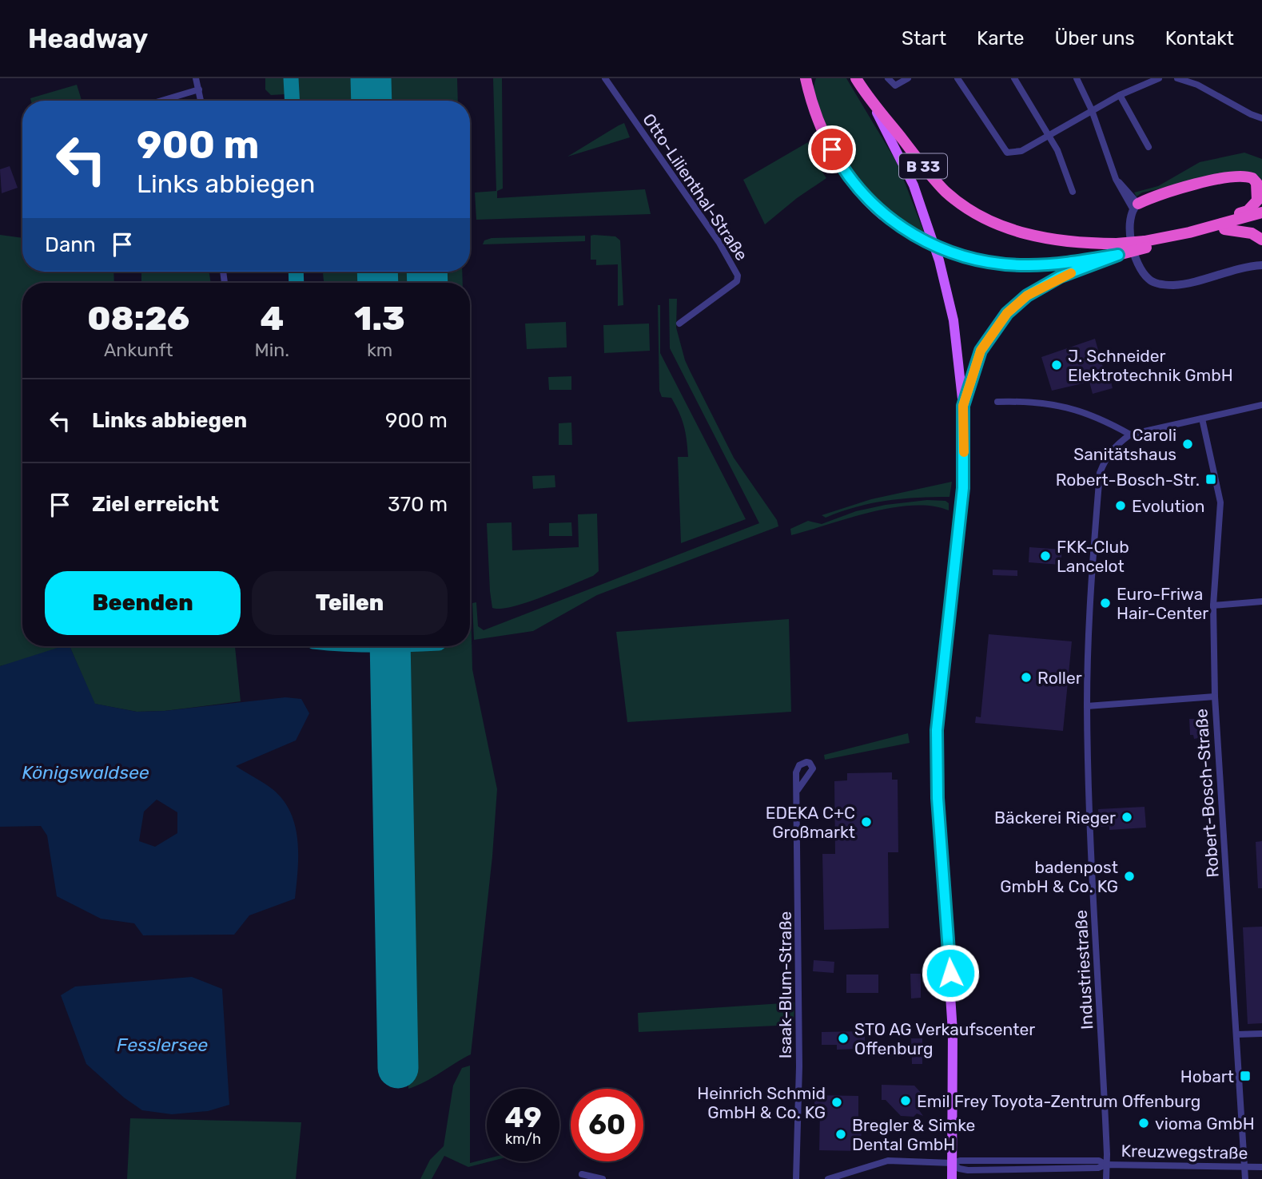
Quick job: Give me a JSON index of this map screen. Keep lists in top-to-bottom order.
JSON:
{
  "streets": {
    "highway": ["B 33"],
    "street": [
      "Otto-Lilienthal-Straße",
      "Robert-Bosch-Straße",
      "Industriestraße",
      "Isaak-Blum-Straße",
      "Kreuzwegstraße"
    ]
  },
  "crossings": [
    ["Robert-Bosch-Straße", "Kreuzwegstraße"],
    ["Industriestraße", "Kreuzwegstraße"]
  ],
  "water": ["Königswaldsee", "Fesslersee"],
  "places": {
    "other": [
      "J. Schneider Elektrotechnik GmbH",
      "Caroli Sanitätshaus",
      "Evolution",
      "FKK-Club Lancelot",
      "Euro-Friwa Hair-Center",
      "Roller",
      "Bäckerei Rieger",
      "EDEKA C+C Großmarkt",
      "badenpost GmbH & Co. KG",
      "STO AG Verkaufscenter Offenburg",
      "Emil Frey Toyota-Zentrum Offenburg",
      "Heinrich Schmid GmbH & Co. KG",
      "vioma GmbH",
      "Bregler & Simke Dental GmbH"
    ],
    "transit": ["Robert-Bosch-Str.", "Hobart"]
  },
  "page": {
    "header": "Headway",
    "nav": [
      "Start",
      "Karte",
      "Über uns",
      "Kontakt"
    ],
    "turn": ["900 m", "Links abbiegen"],
    "then": "Dann",
    "eta": [
      "08:26",
      "Ankunft",
      "4",
      "Min.",
      "1.3",
      "km"
    ],
    "list": [
      {
        "name": "Links abbiegen",
        "value": "900 m"
      },
      {
        "name": "Ziel erreicht",
        "value": "370 m"
      }
    ],
    "buttons": ["Beenden", "Teilen"],
    "speed": "49 km/h",
    "limit": "60"
  }
}
